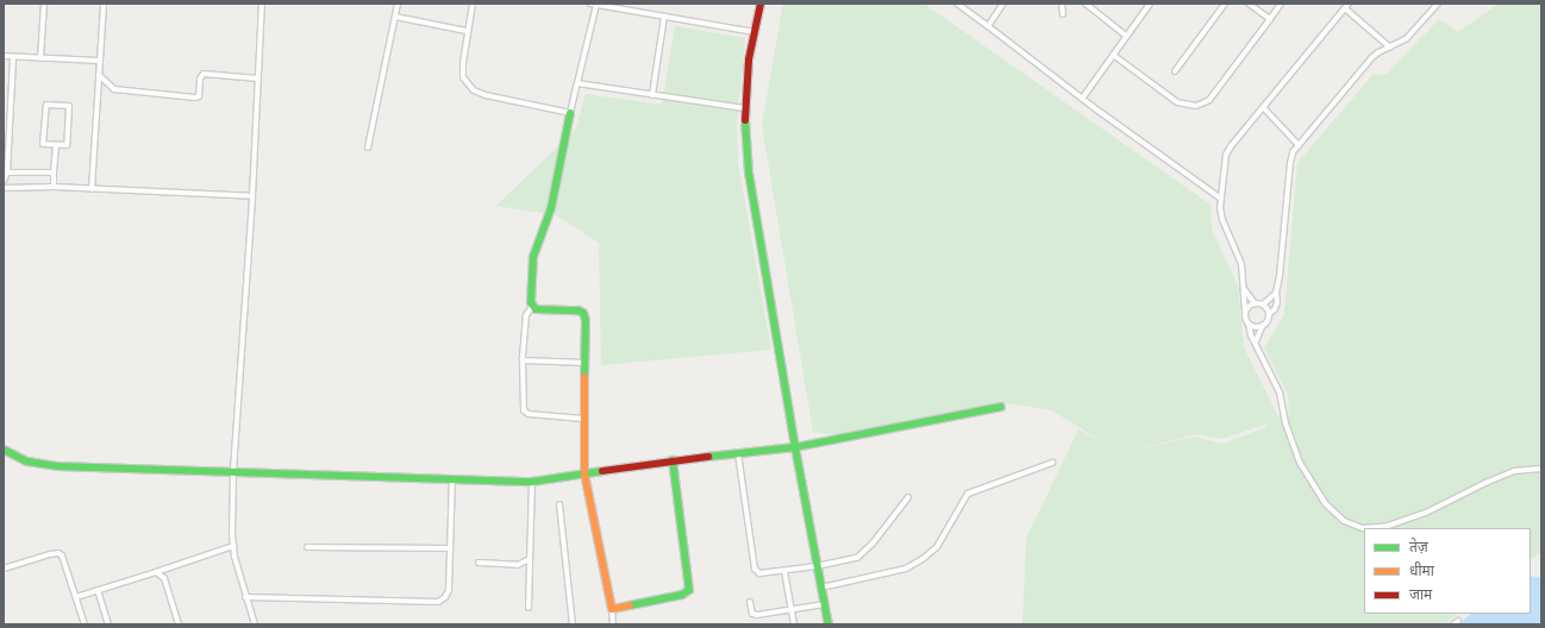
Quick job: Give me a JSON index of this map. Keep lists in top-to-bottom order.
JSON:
{
  "legend": ["तेज़", "धीमा", "जाम"]
}
